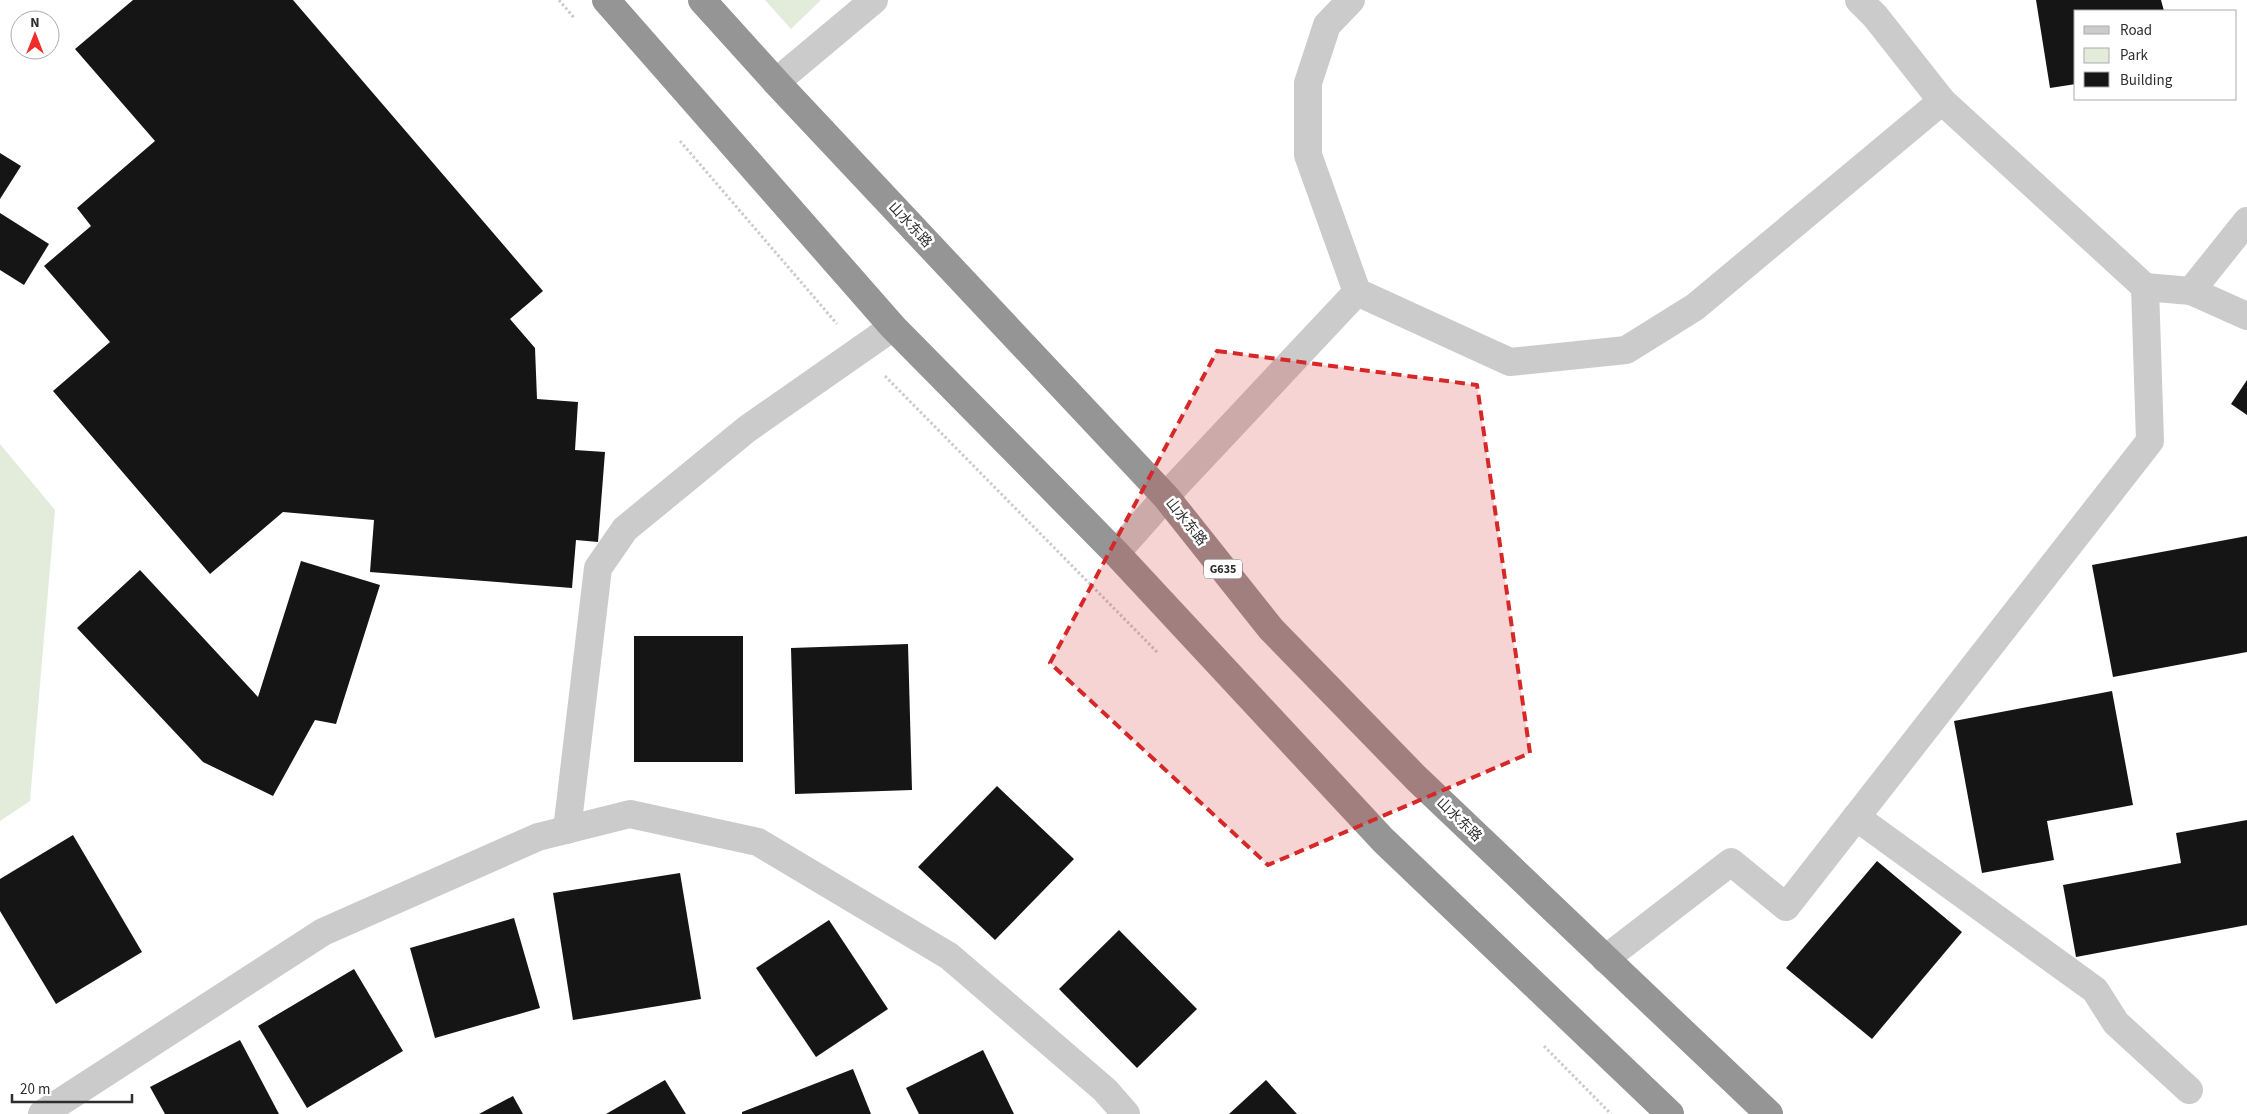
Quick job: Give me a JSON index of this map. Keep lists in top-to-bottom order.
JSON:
{
  "streets": {
    "highway": ["山水东路", "G635"]
  },
  "legend": ["Road", "Park", "Building"],
  "scale_bar": "20 m",
  "north": "top"
}
